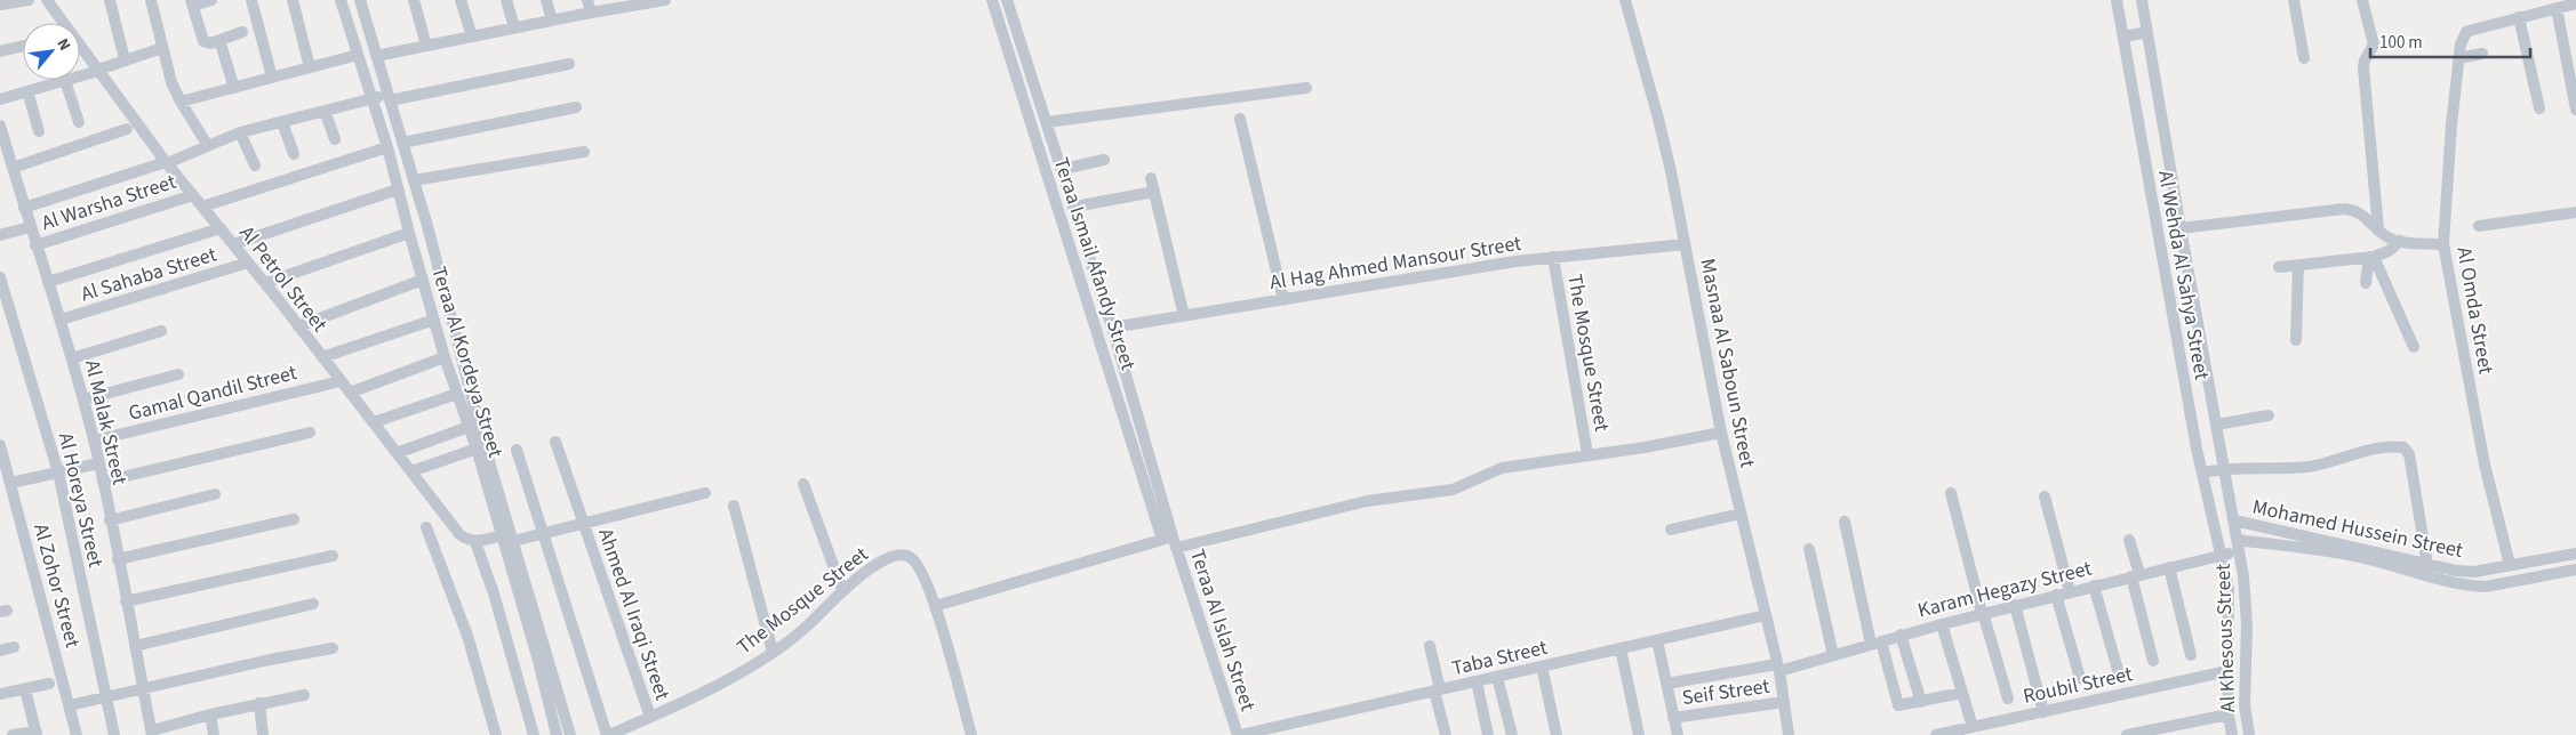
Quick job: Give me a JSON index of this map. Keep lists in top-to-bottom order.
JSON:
{
  "streets": {
    "street": [
      "Al Warsha Street",
      "Al Hag Ahmed Mansour Street",
      "Teraa Ismail Afandy Street",
      "Al Sahaba Street",
      "Al Wehda Al Sahya Street",
      "Al Petrol Street",
      "Al Omda Street",
      "The Mosque Street",
      "Teraa Al Kordeya Street",
      "Masnaa Al Saboun Street",
      "Gamal Qandil Street",
      "Al Malak Street",
      "Al Horeya Street",
      "Mohamed Hussein Street",
      "Al Zohor Street",
      "Karam Hegazy Street",
      "Ahmed Al Iraqi Street",
      "Teraa Al Islah Street",
      "Al Khesous Street",
      "Taba Street",
      "Roubil Street",
      "Seif Street"
    ]
  },
  "crossings": [
    ["Al Warsha Street", "Al Petrol Street"],
    ["Al Warsha Street", "Al Malak Street"],
    ["Al Hag Ahmed Mansour Street", "Teraa Ismail Afandy Street"],
    ["Al Hag Ahmed Mansour Street", "The Mosque Street"],
    ["Al Hag Ahmed Mansour Street", "Masnaa Al Saboun Street"],
    ["Teraa Ismail Afandy Street", "Teraa Al Islah Street"],
    ["Al Sahaba Street", "Al Petrol Street"],
    ["Al Sahaba Street", "Al Malak Street"],
    ["Al Wehda Al Sahya Street", "Mohamed Hussein Street"],
    ["Al Wehda Al Sahya Street", "Karam Hegazy Street"],
    ["Al Wehda Al Sahya Street", "Al Khesous Street"],
    ["Al Petrol Street", "Gamal Qandil Street"],
    ["Al Omda Street", "Mohamed Hussein Street"],
    ["The Mosque Street", "Ahmed Al Iraqi Street"],
    ["Masnaa Al Saboun Street", "Karam Hegazy Street"],
    ["Masnaa Al Saboun Street", "Taba Street"],
    ["Masnaa Al Saboun Street", "Seif Street"],
    ["Gamal Qandil Street", "Al Malak Street"],
    ["Mohamed Hussein Street", "Karam Hegazy Street"],
    ["Mohamed Hussein Street", "Al Khesous Street"],
    ["Karam Hegazy Street", "Al Khesous Street"],
    ["Teraa Al Islah Street", "Taba Street"],
    ["Al Khesous Street", "Roubil Street"]
  ],
  "scale_bar": "100 m",
  "north": "top right"
}
